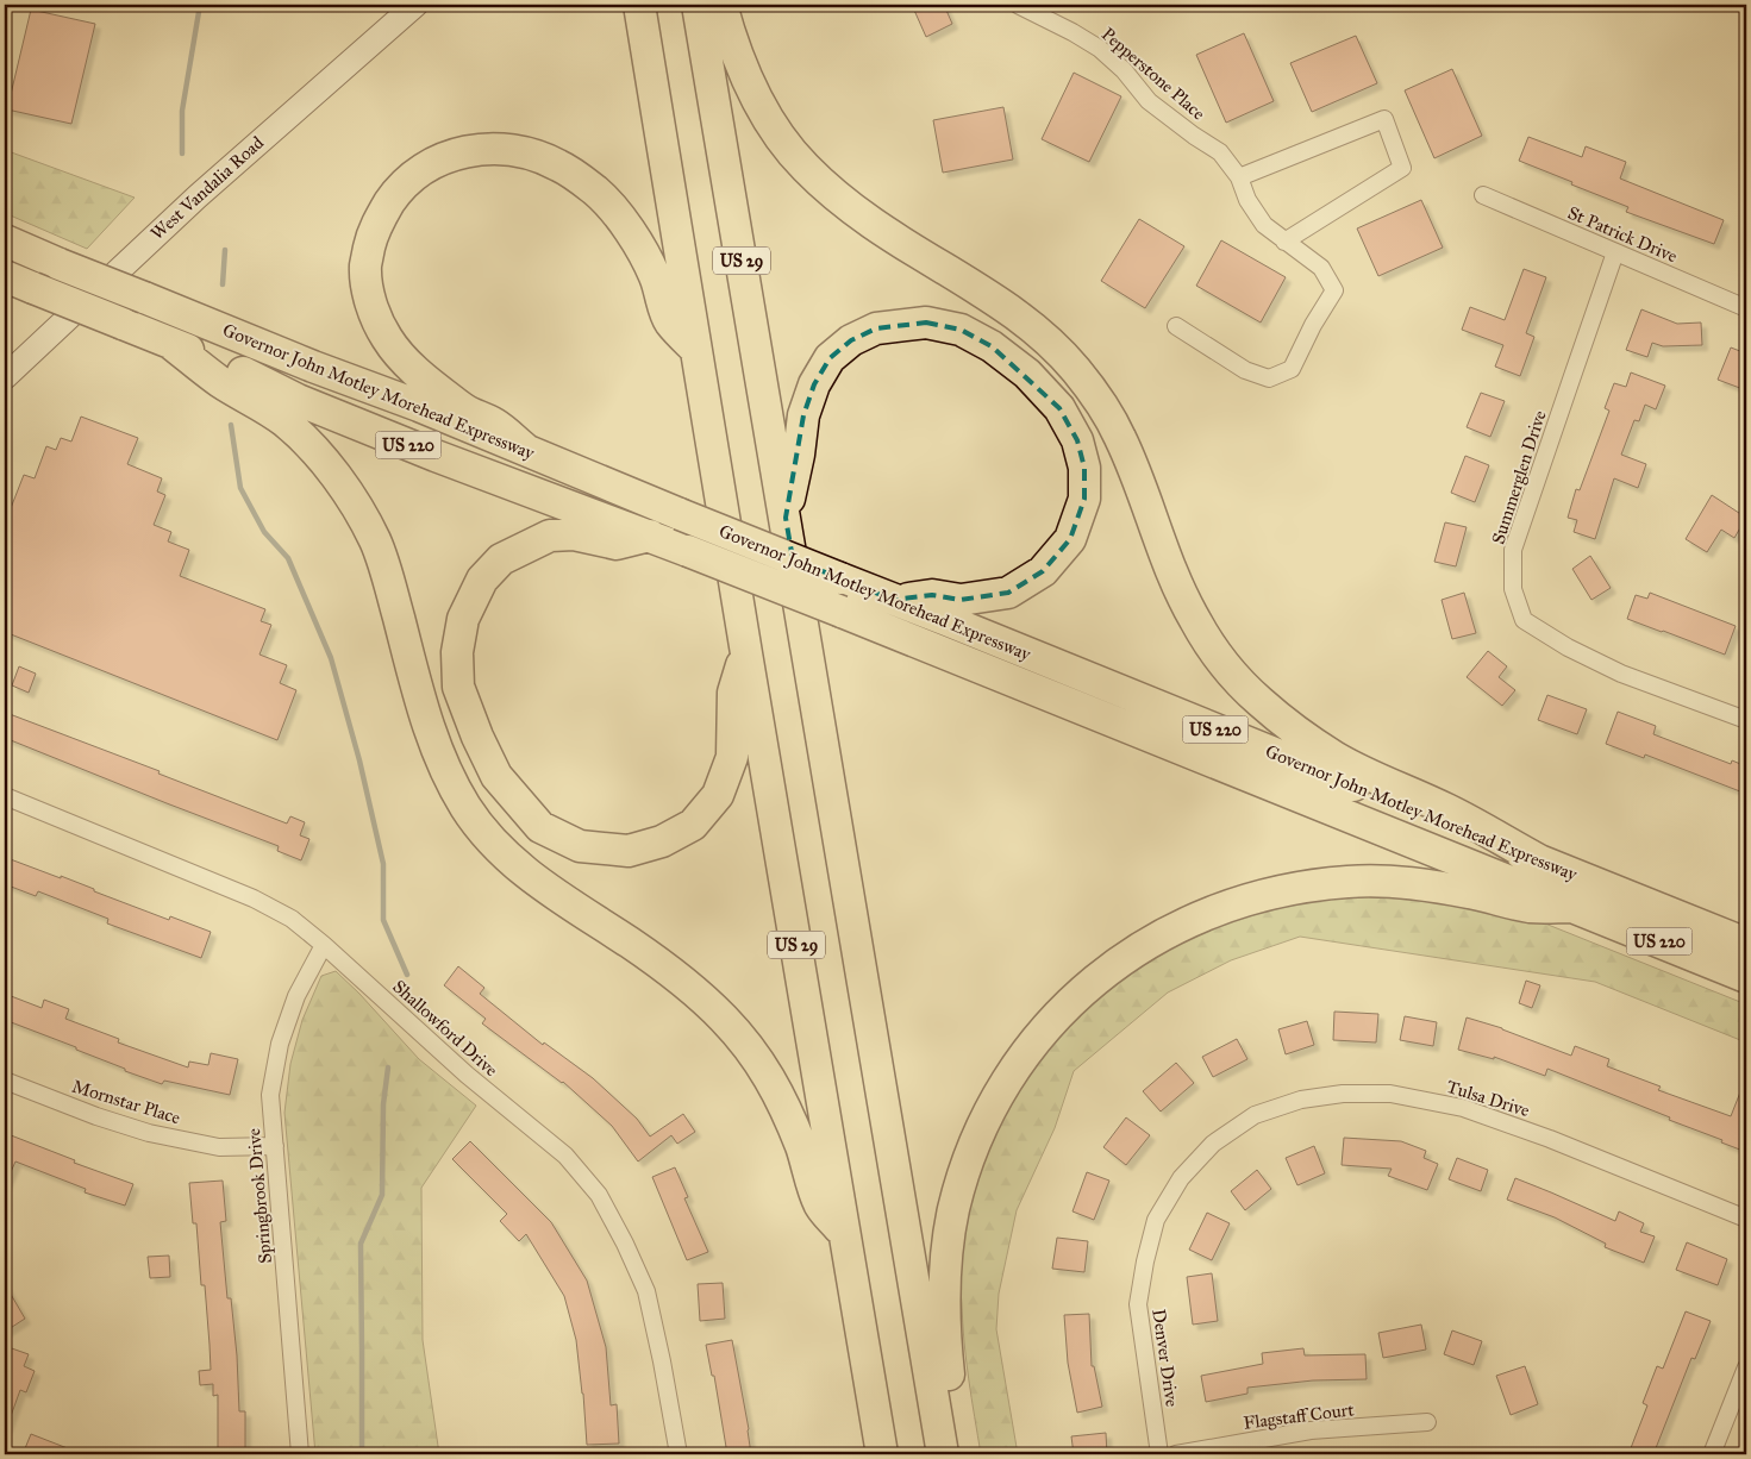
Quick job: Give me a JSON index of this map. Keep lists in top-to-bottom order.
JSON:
{
  "streets": {
    "highway": ["US 29", "Governor John Motley Morehead Expressway", "US 220"],
    "main road": ["West Vandalia Road"],
    "street": [
      "Pepperstone Place",
      "St Patrick Drive",
      "Summerglen Drive",
      "Shallowford Drive",
      "Tulsa Drive",
      "Mornstar Place",
      "Springbrook Drive",
      "Denver Drive",
      "Flagstaff Court"
    ]
  },
  "crossings": [
    ["St Patrick Drive", "Summerglen Drive"],
    ["Shallowford Drive", "Springbrook Drive"],
    ["Tulsa Drive", "Denver Drive"],
    ["Mornstar Place", "Springbrook Drive"]
  ]
}
